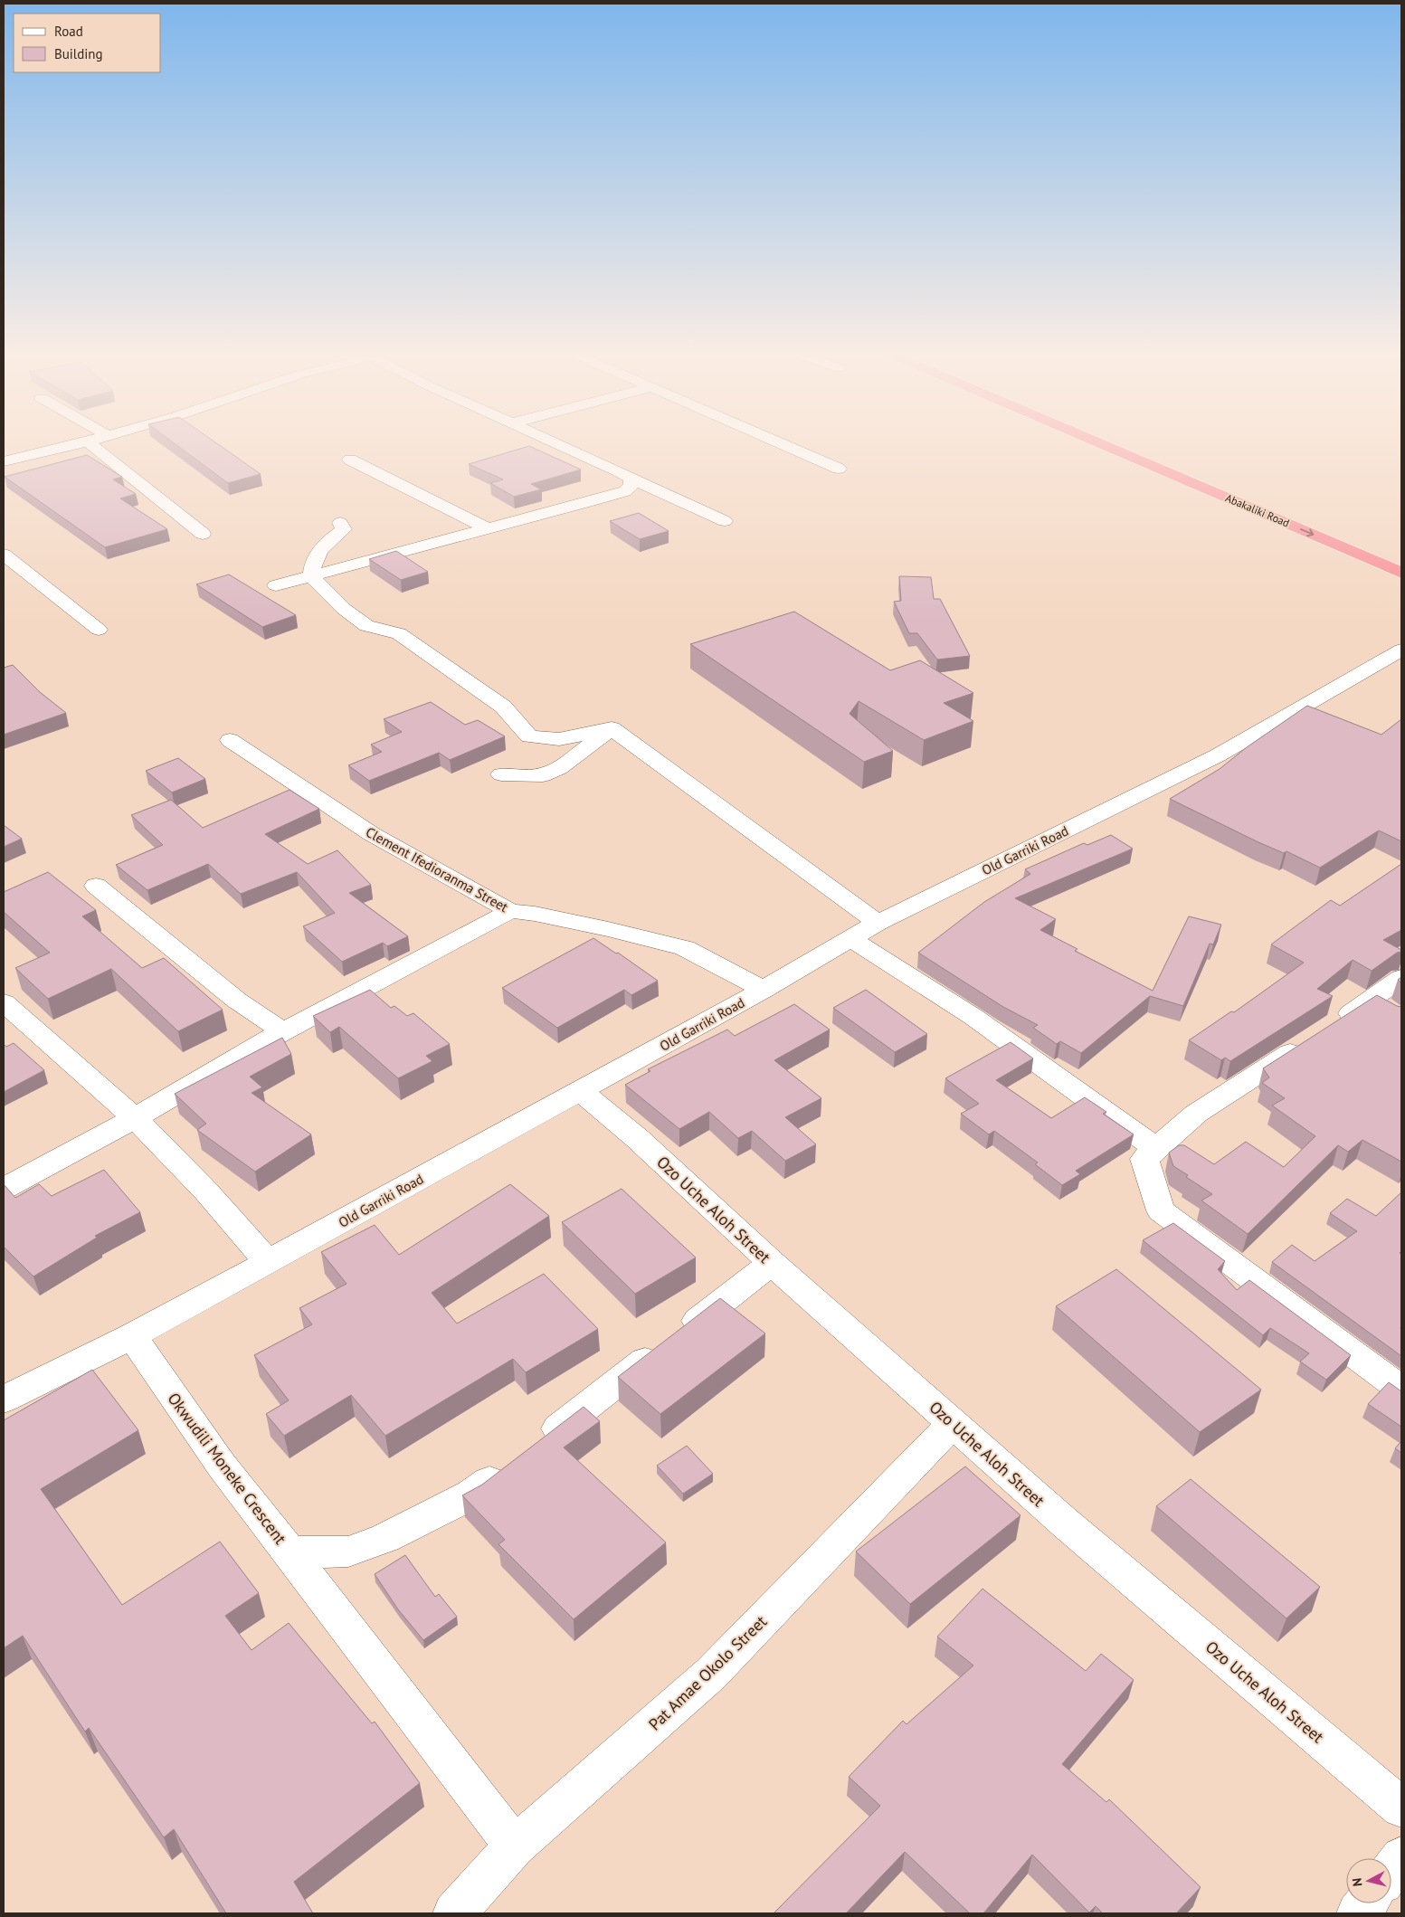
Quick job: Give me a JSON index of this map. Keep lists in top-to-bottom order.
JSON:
{
  "streets": {
    "highway": ["Abakaliki Road"],
    "street": [
      "Old Garriki Road",
      "Clement Ifedioranma Street",
      "Ozo Uche Aloh Street",
      "Okwudili Moneke Crescent",
      "Pat Amae Okolo Street"
    ]
  },
  "crossings": [
    ["Old Garriki Road", "Clement Ifedioranma Street"],
    ["Old Garriki Road", "Ozo Uche Aloh Street"],
    ["Old Garriki Road", "Okwudili Moneke Crescent"],
    ["Ozo Uche Aloh Street", "Okwudili Moneke Crescent"],
    ["Ozo Uche Aloh Street", "Pat Amae Okolo Street"]
  ],
  "legend": ["Road", "Building"],
  "north": "left"
}
